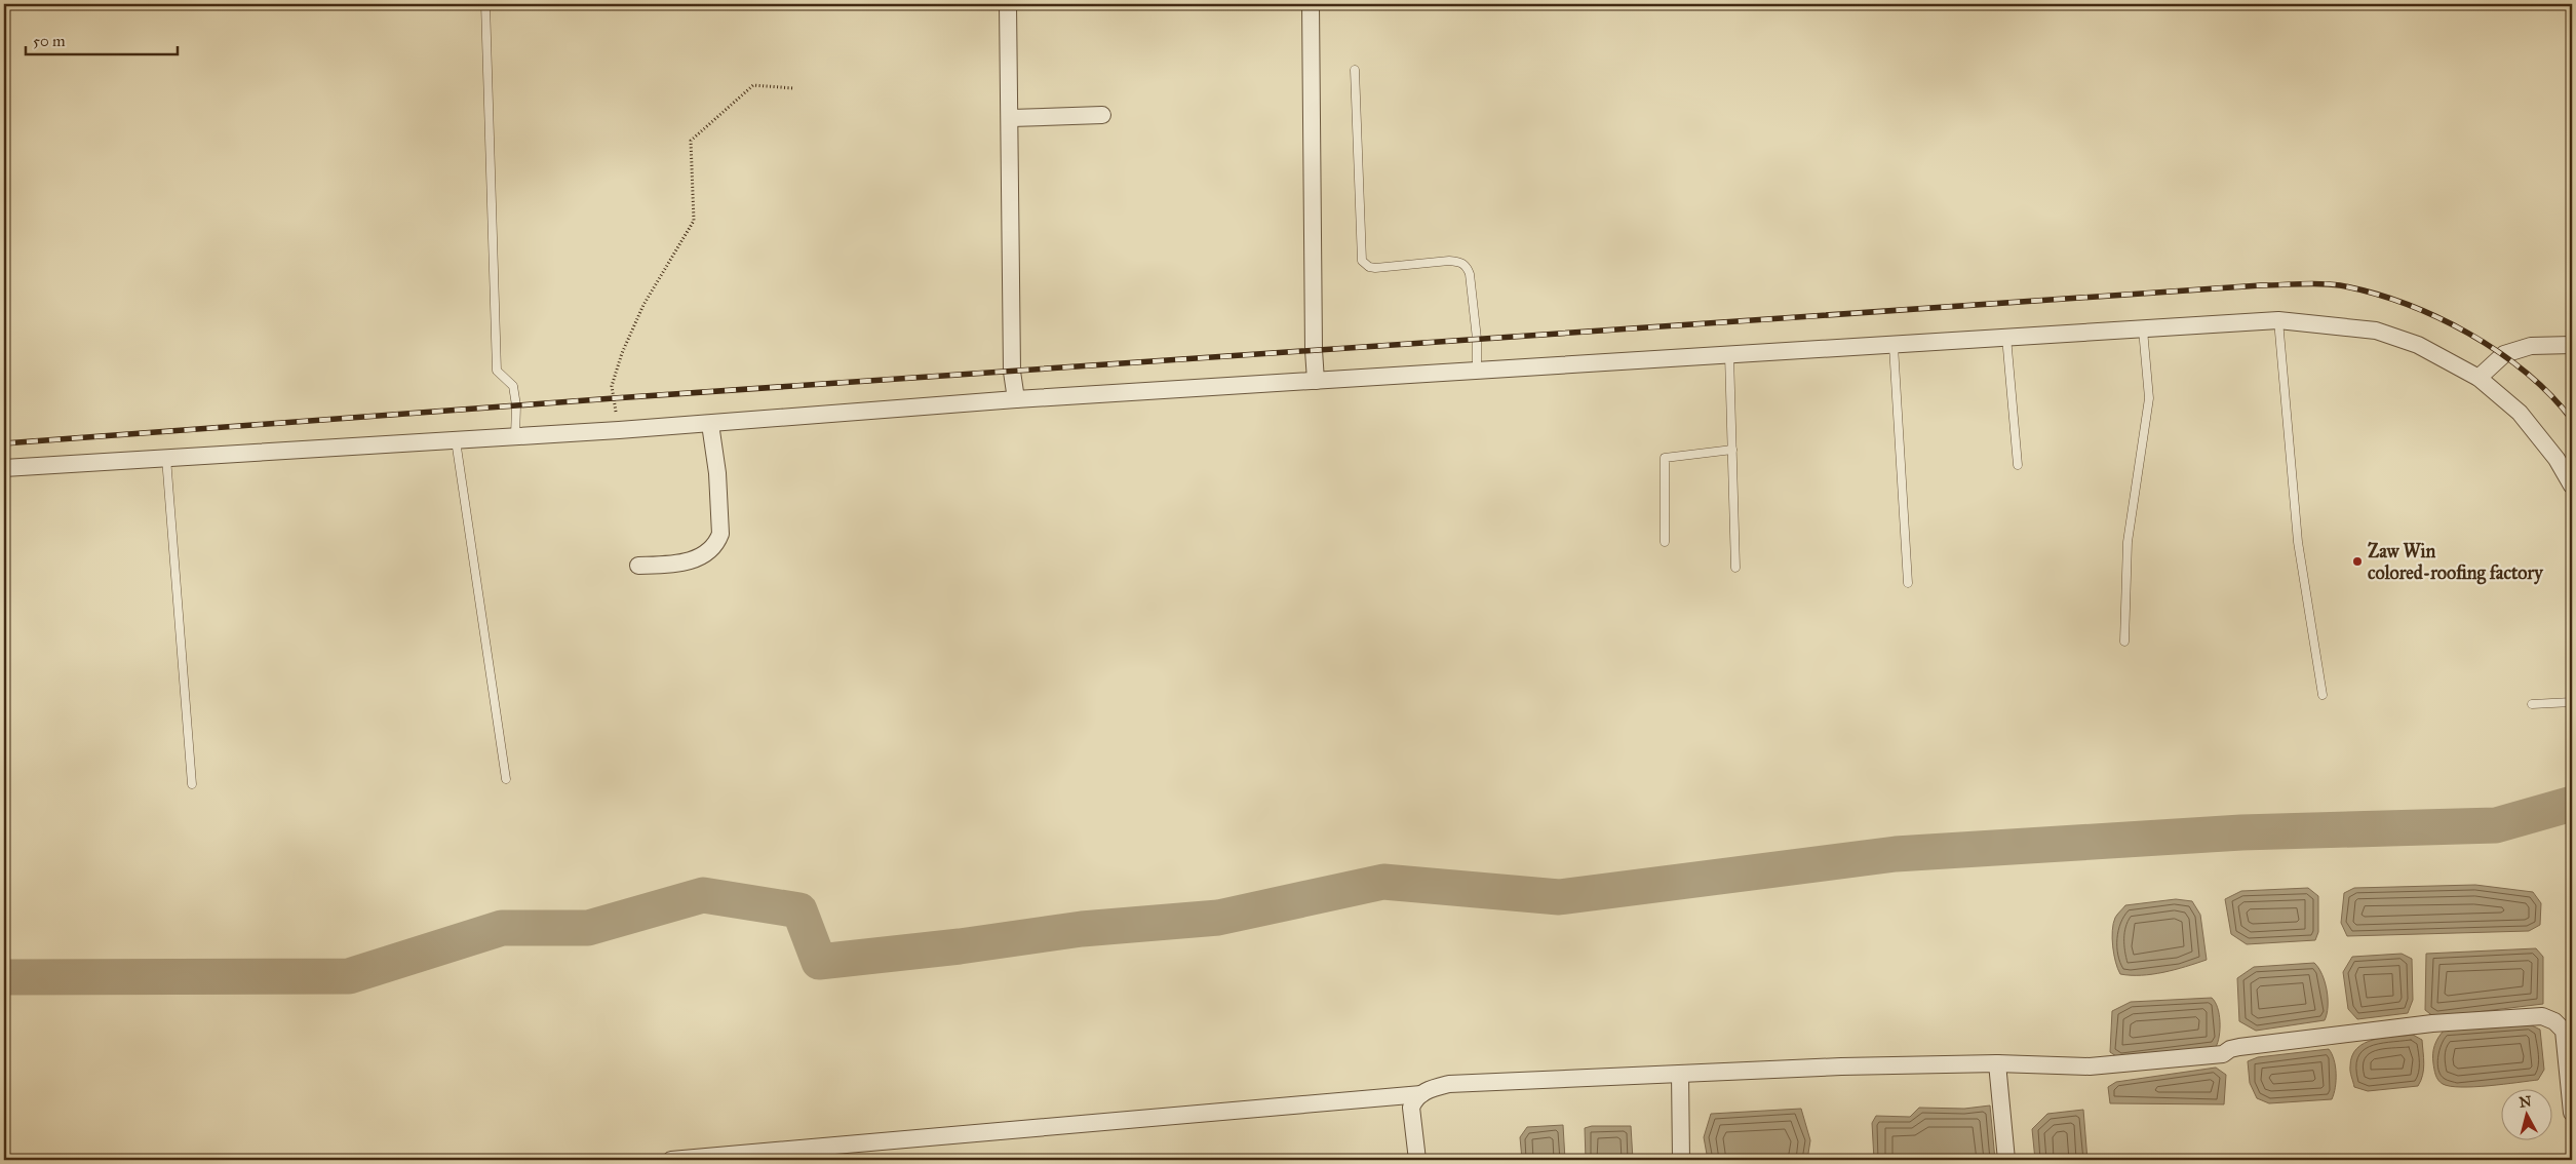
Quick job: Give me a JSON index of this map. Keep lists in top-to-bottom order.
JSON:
{
  "places": ["Zaw Win colored-roofing factory"],
  "scale_bar": "50 m",
  "north": "top"
}
